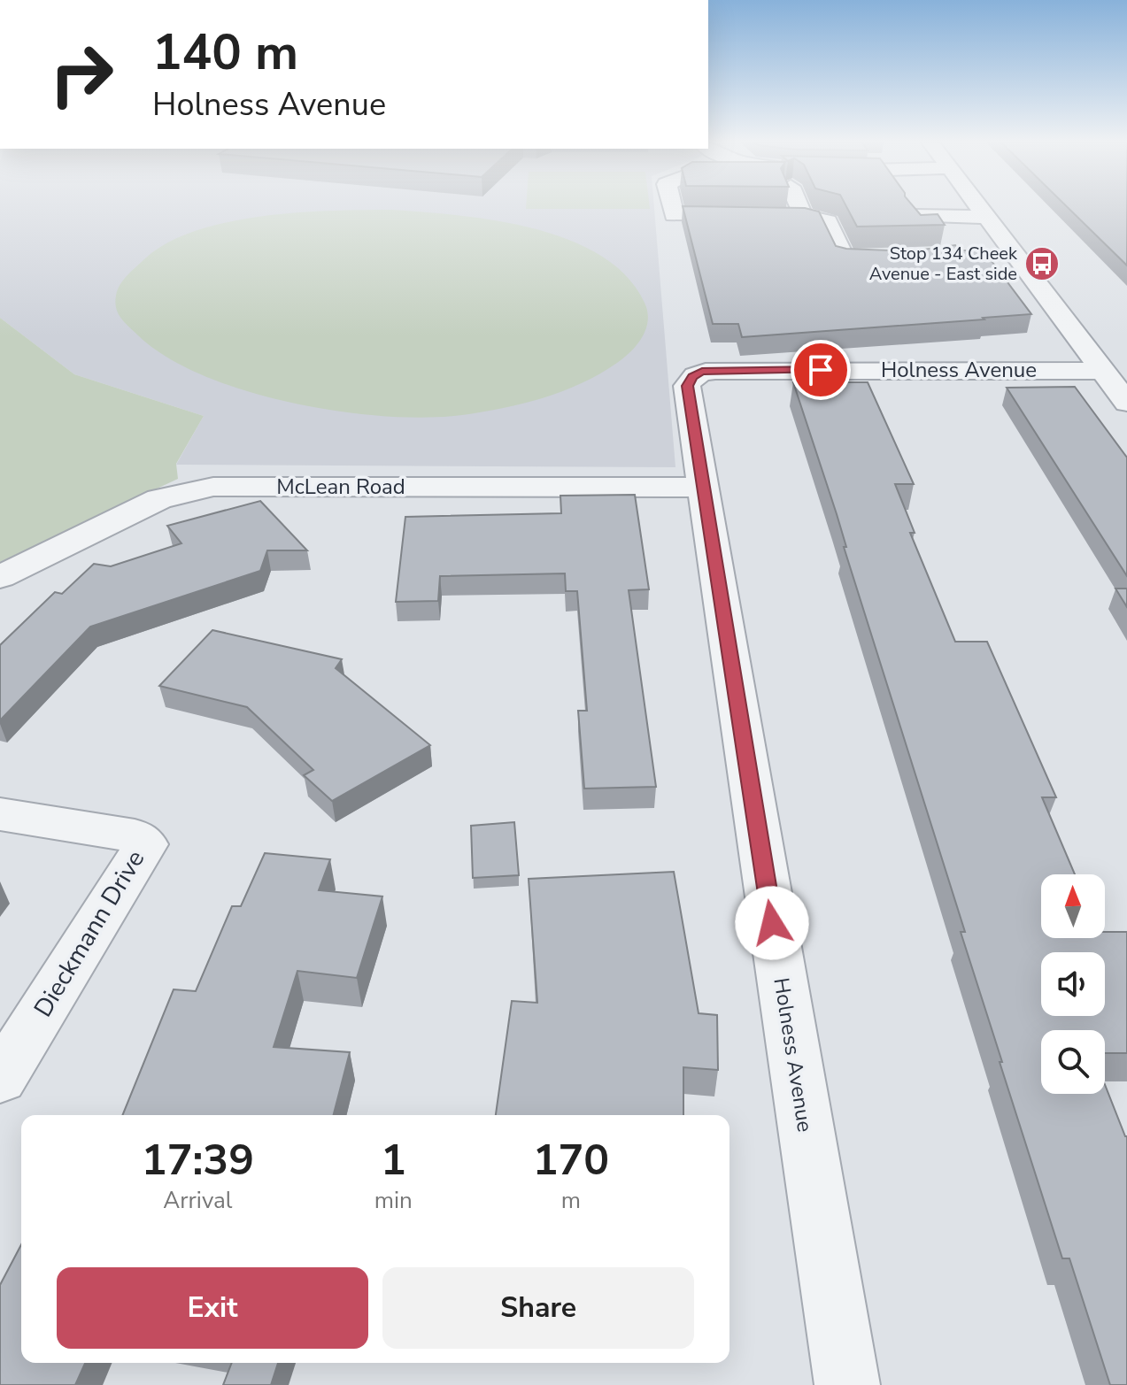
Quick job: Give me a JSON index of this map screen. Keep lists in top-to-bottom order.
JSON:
{
  "streets": {
    "street": ["Holness Avenue", "McLean Road", "Dieckmann Drive"]
  },
  "crossings": [
    ["Holness Avenue", "McLean Road"]
  ],
  "places": {
    "bus stop": ["Stop 134 Cheek Avenue - East side"]
  },
  "north": "top",
  "page": {
    "turn": ["140 m", "Holness Avenue"],
    "eta": [
      "17:39",
      "Arrival",
      "1",
      "min",
      "170",
      "m"
    ],
    "buttons": ["Exit", "Share"]
  }
}
